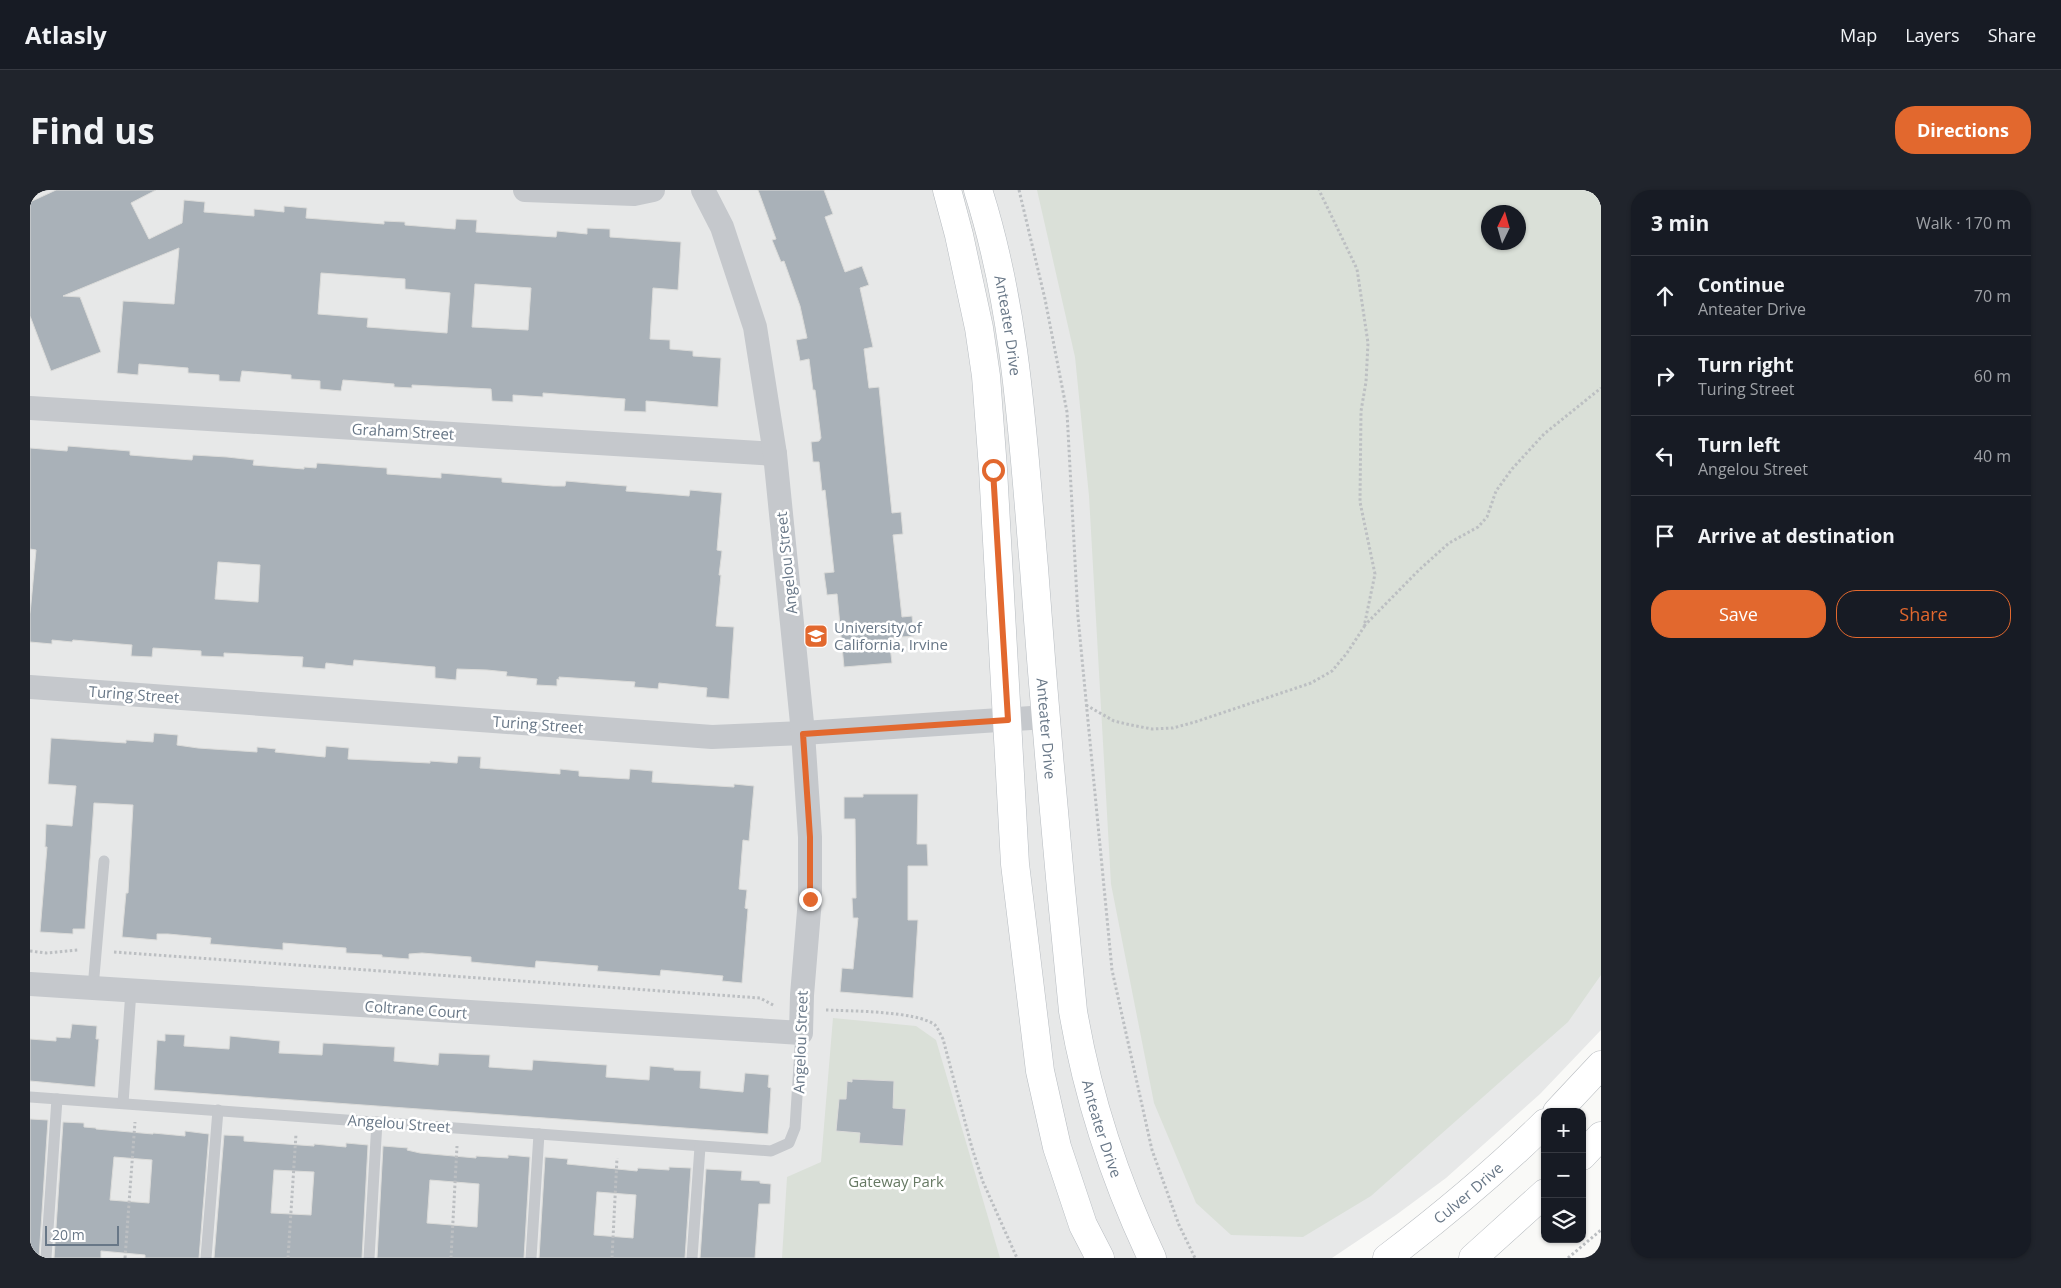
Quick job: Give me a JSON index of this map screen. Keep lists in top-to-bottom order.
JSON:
{
  "streets": {
    "main road": ["Anteater Drive", "Culver Drive"],
    "street": [
      "Graham Street",
      "Angelou Street",
      "Turing Street",
      "Coltrane Court"
    ]
  },
  "crossings": [
    ["Anteater Drive", "Turing Street"],
    ["Graham Street", "Angelou Street"],
    ["Angelou Street", "Turing Street"],
    ["Angelou Street", "Coltrane Court"]
  ],
  "parks": ["Gateway Park"],
  "places": {
    "school or university": ["University of California, Irvine"]
  },
  "scale_bar": "20 m",
  "north": "top",
  "page": {
    "header": "Atlasly",
    "nav": ["Map", "Layers", "Share"],
    "buttons": [
      "Directions",
      ["Save", "Share"]
    ],
    "title": "Find us",
    "heading": ["3 min", "Walk · 170 m"],
    "list": [
      ["Continue", "Anteater Drive", "70 m"],
      ["Turn right", "Turing Street", "60 m"],
      ["Turn left", "Angelou Street", "40 m"],
      "Arrive at destination"
    ],
    "map_buttons": ["+", "−"],
    "scale": "20 m"
  }
}
